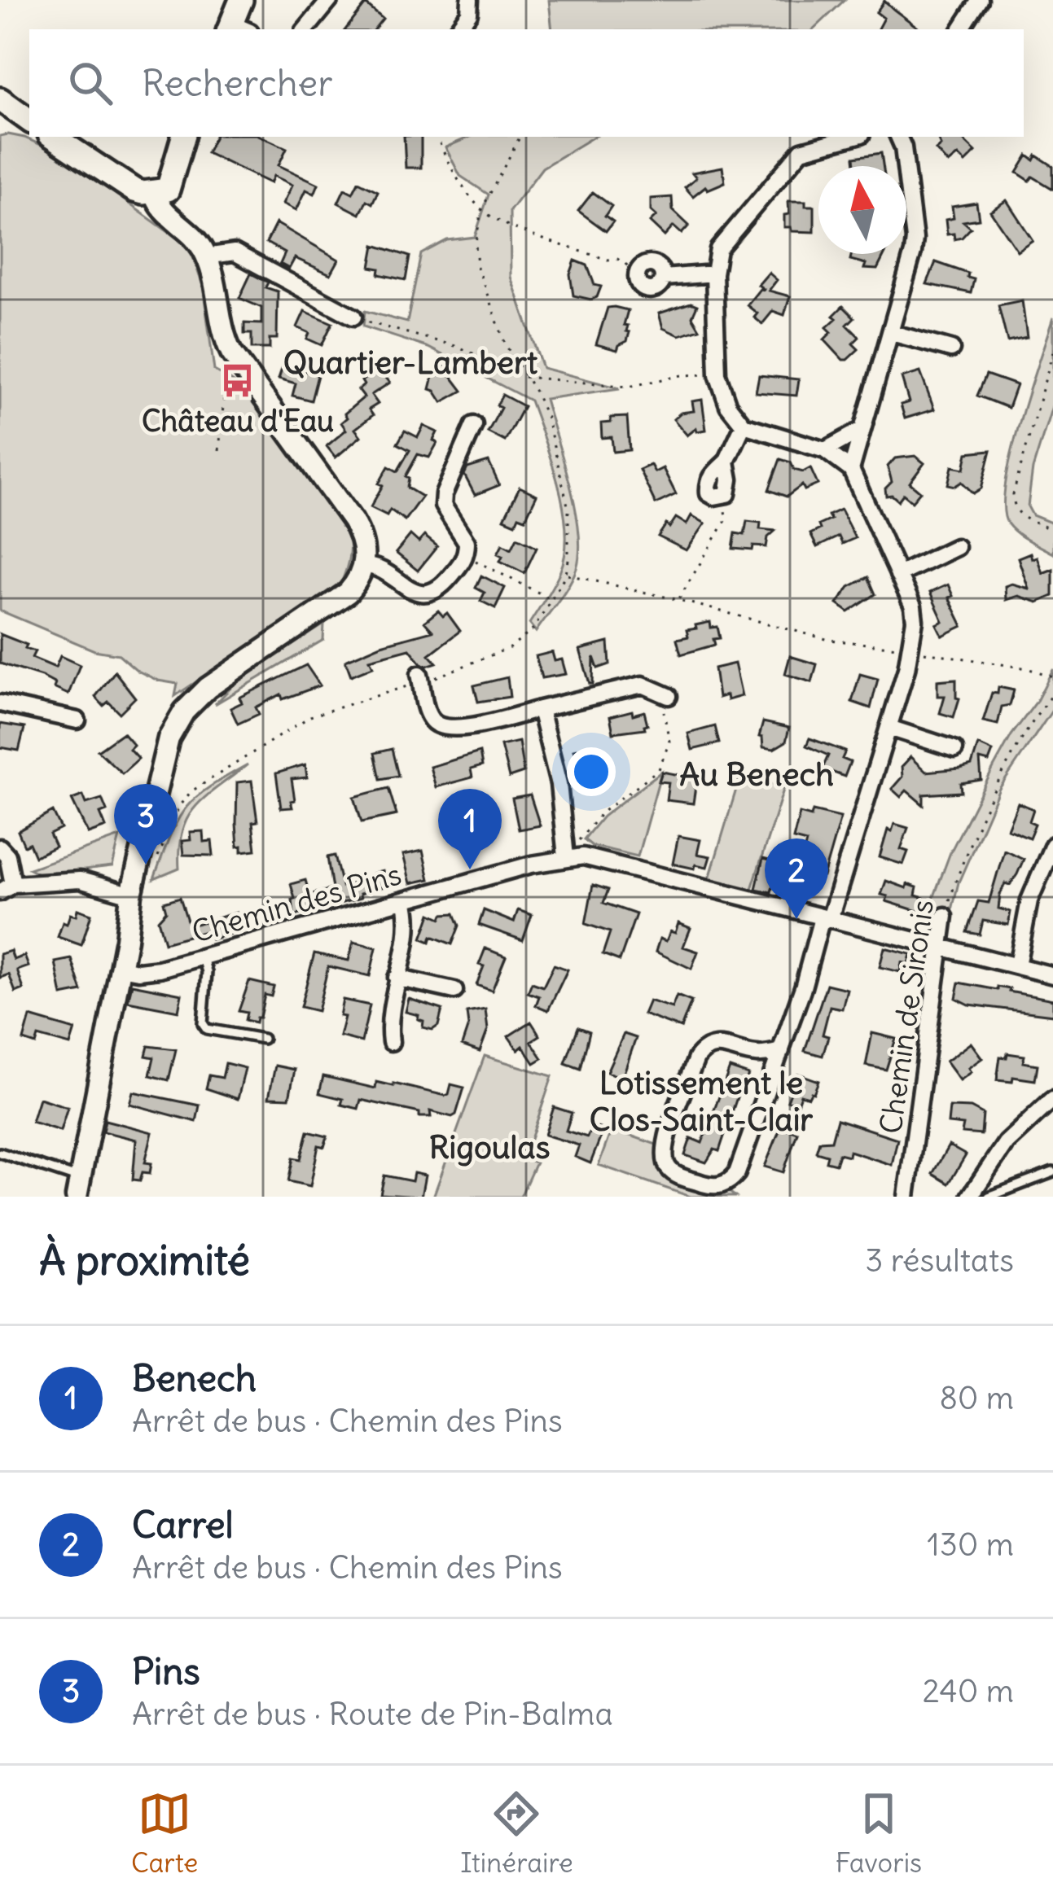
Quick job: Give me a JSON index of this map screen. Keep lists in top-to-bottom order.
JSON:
{
  "streets": {
    "street": ["Chemin des Pins", "Chemin de Sironis"]
  },
  "crossings": [
    ["Chemin des Pins", "Chemin de Sironis"]
  ],
  "districts": [
    "Quartier-Lambert",
    "Au Benech",
    "Lotissement le Clos-Saint-Clair",
    "Rigoulas"
  ],
  "places": {
    "bus stop": ["Château d'Eau"]
  },
  "north": "top",
  "page": {
    "search": "Rechercher",
    "pins": ["3", "1", "2"],
    "heading": ["À proximité", "3 résultats"],
    "list": [
      {
        "mark": "1",
        "name": "Benech",
        "note": "Arrêt de bus · Chemin des Pins",
        "value": "80 m"
      },
      {
        "mark": "2",
        "name": "Carrel",
        "note": "Arrêt de bus · Chemin des Pins",
        "value": "130 m"
      },
      {
        "mark": "3",
        "name": "Pins",
        "note": "Arrêt de bus · Route de Pin-Balma",
        "value": "240 m"
      }
    ],
    "nav": ["Carte", "Itinéraire", "Favoris"]
  }
}
